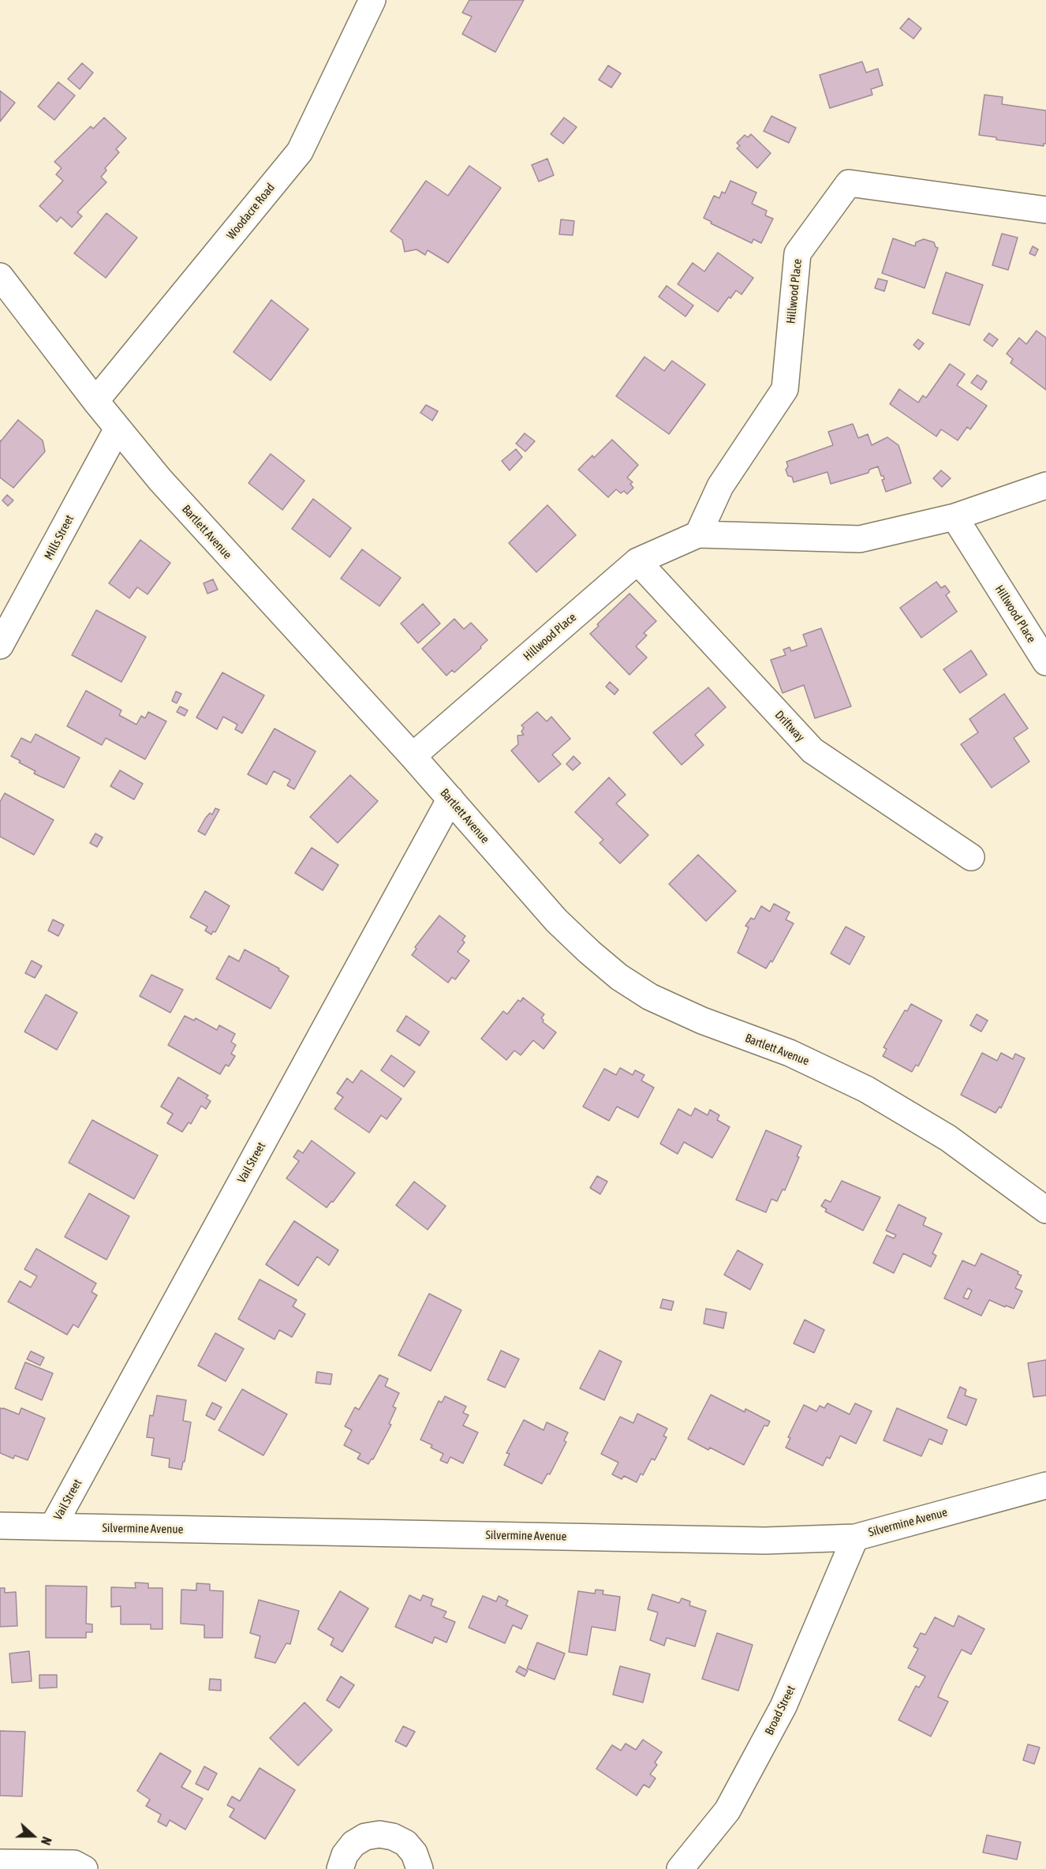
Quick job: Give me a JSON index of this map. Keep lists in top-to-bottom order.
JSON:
{
  "streets": {
    "street": [
      "Woodacre Road",
      "Hillwood Place",
      "Bartlett Avenue",
      "Mills Street",
      "Driftway",
      "Vail Street",
      "Silvermine Avenue",
      "Broad Street"
    ]
  },
  "crossings": [
    ["Woodacre Road", "Bartlett Avenue"],
    ["Hillwood Place", "Bartlett Avenue"],
    ["Hillwood Place", "Driftway"],
    ["Bartlett Avenue", "Mills Street"],
    ["Bartlett Avenue", "Vail Street"],
    ["Vail Street", "Silvermine Avenue"],
    ["Silvermine Avenue", "Broad Street"]
  ],
  "north": "right"
}
